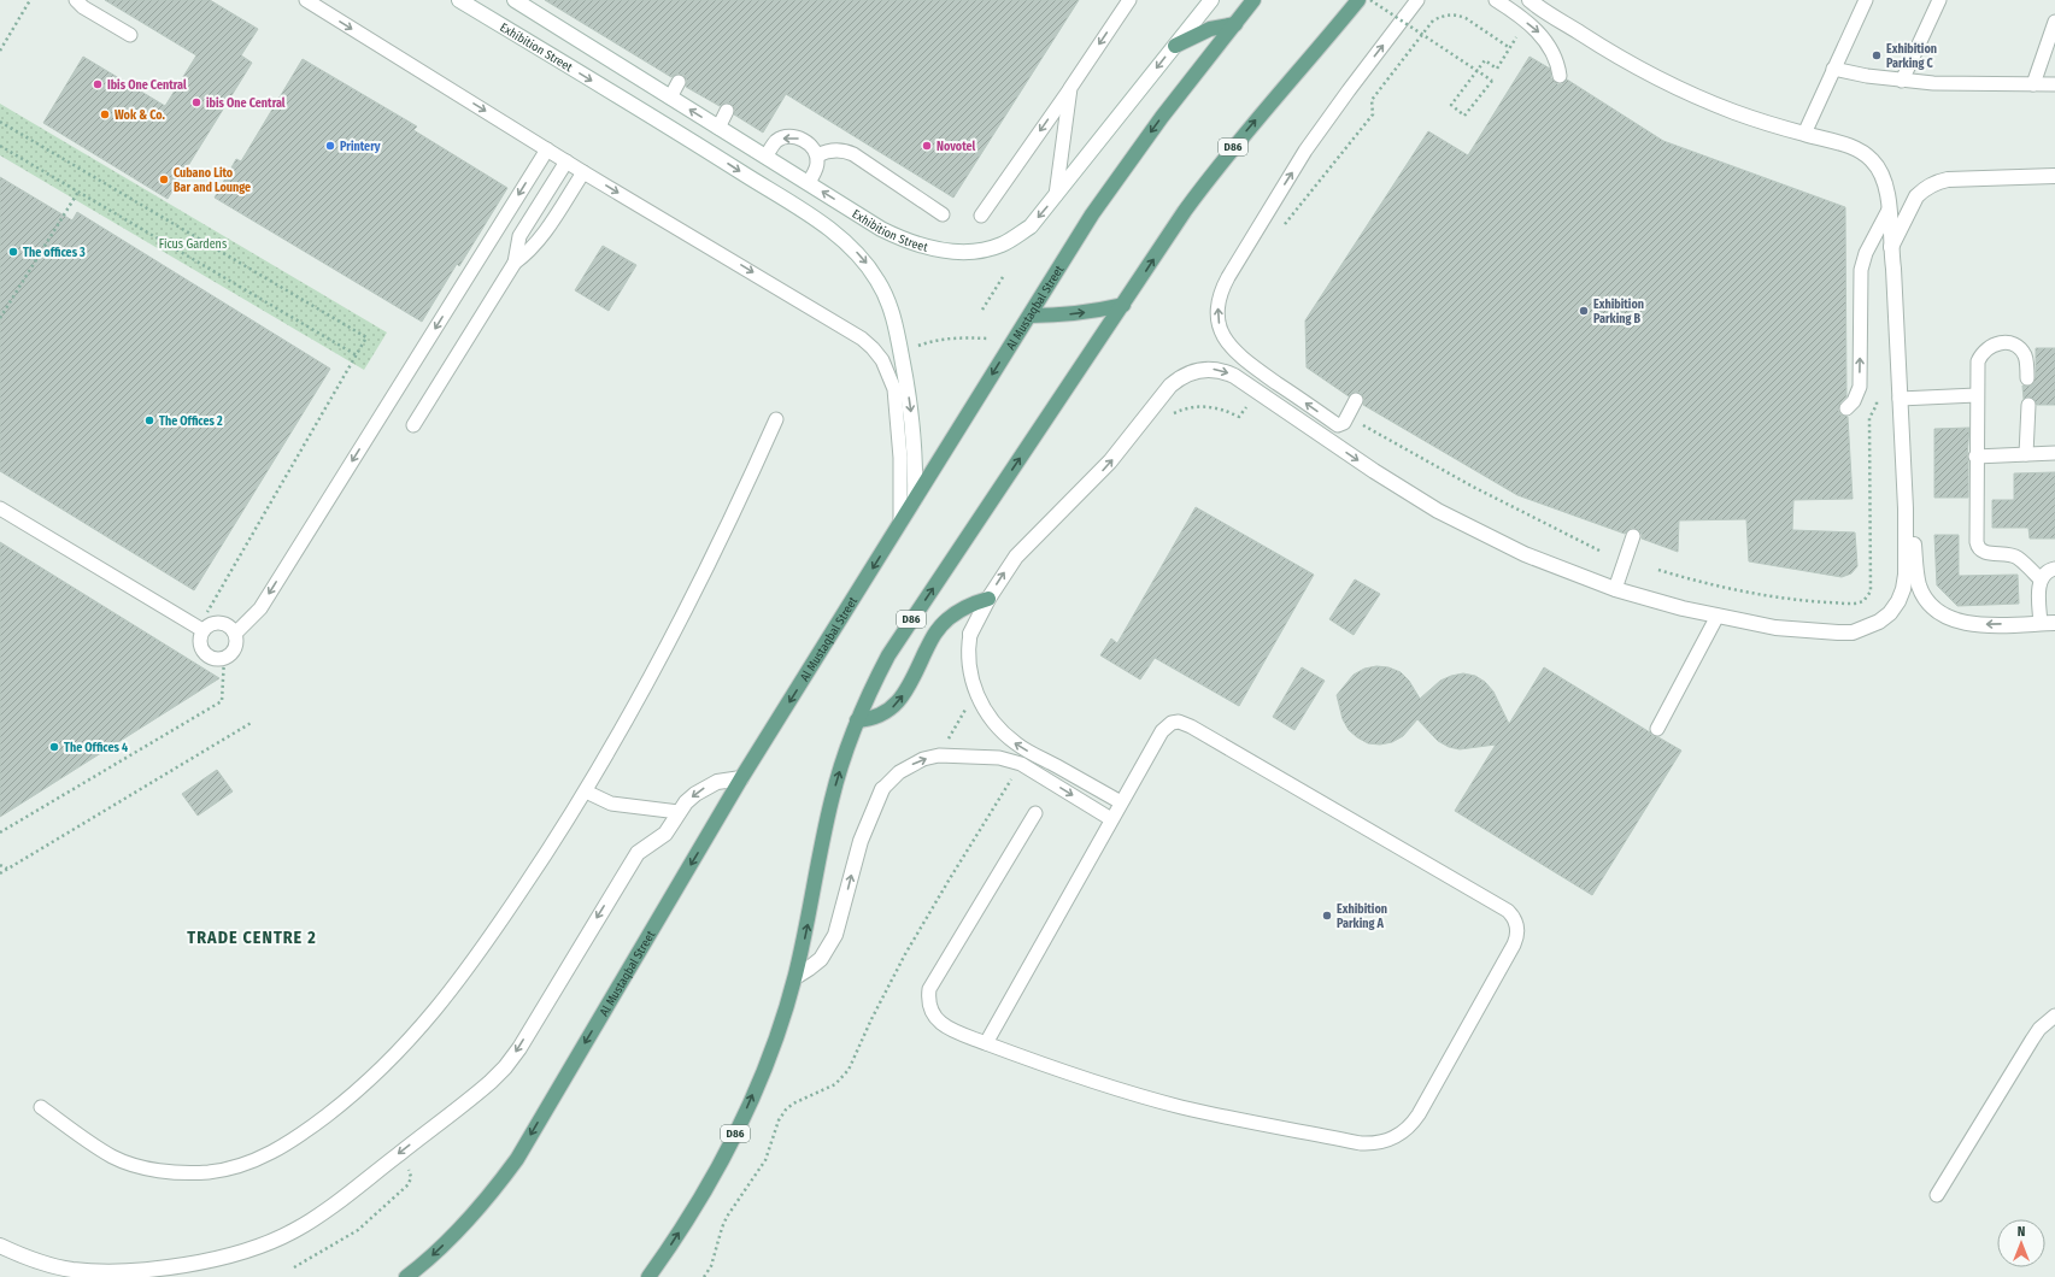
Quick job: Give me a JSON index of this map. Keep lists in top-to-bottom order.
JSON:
{
  "streets": {
    "main road": ["D86", "Al Mustaqbal Street"],
    "street": ["Exhibition Street"]
  },
  "crossings": [
    ["Exhibition Street", "Al Mustaqbal Street"]
  ],
  "districts": ["TRADE CENTRE 2"],
  "parks": ["Ficus Gardens"],
  "places": [
    "Exhibition Parking C",
    "Ibis One Central",
    "ibis One Central",
    "Wok & Co.",
    "Printery",
    "Novotel",
    "Cubano Lito Bar and Lounge",
    "The offices 3",
    "Exhibition Parking B",
    "The Offices 2",
    "The Offices 4",
    "Exhibition Parking A"
  ],
  "north": "top"
}
